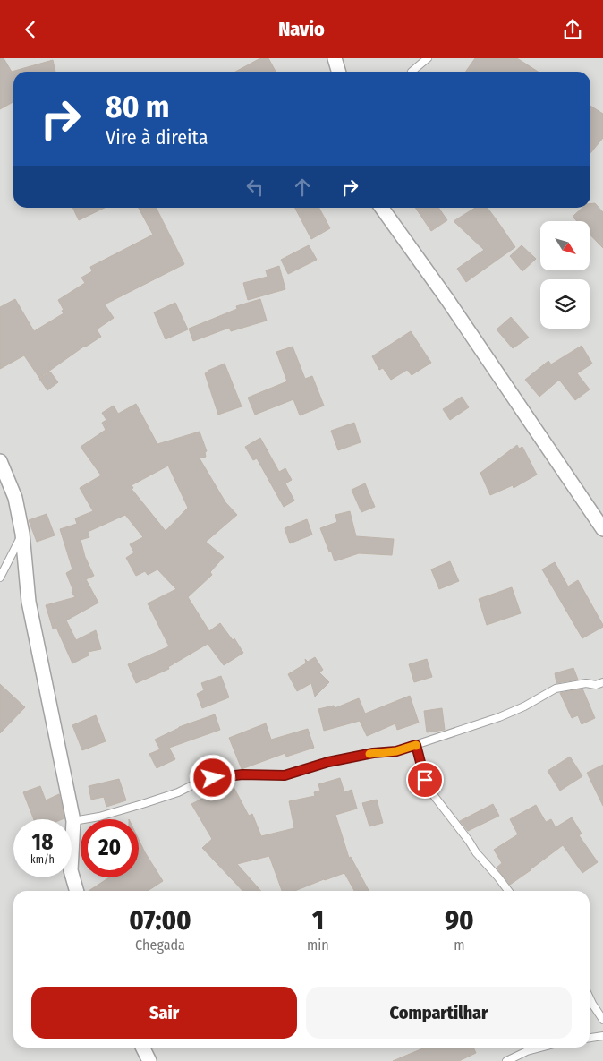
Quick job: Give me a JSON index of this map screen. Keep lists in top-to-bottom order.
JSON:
{
  "north": "bottom right",
  "page": {
    "header": "Navio",
    "turn": ["80 m", "Vire à direita"],
    "speed": "18 km/h",
    "limit": "20",
    "eta": [
      "07:00",
      "Chegada",
      "1",
      "min",
      "90",
      "m"
    ],
    "buttons": ["Sair", "Compartilhar"]
  }
}
